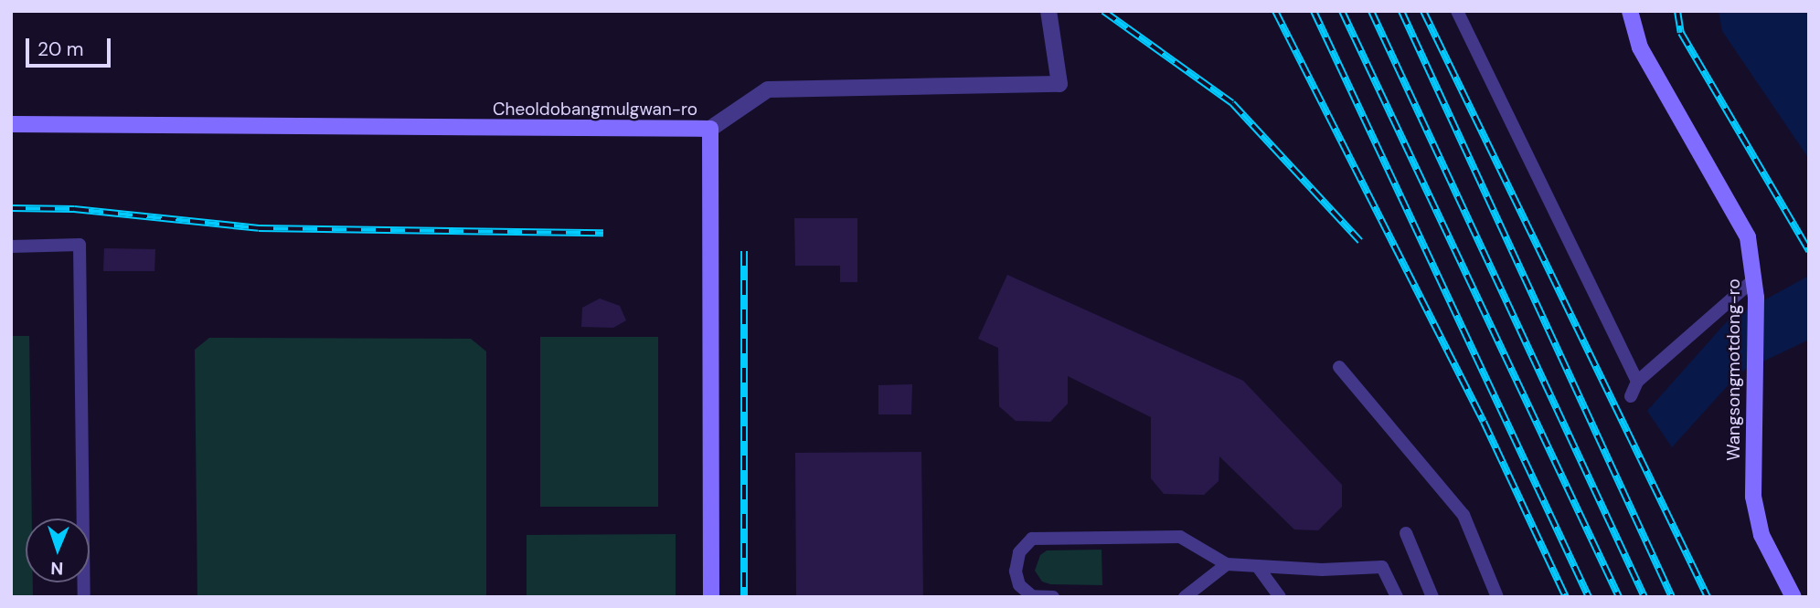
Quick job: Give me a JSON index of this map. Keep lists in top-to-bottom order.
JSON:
{
  "streets": {
    "street": ["Cheoldobangmulgwan-ro", "Wangsongmotdong-ro"]
  },
  "scale_bar": "20 m",
  "north": "bottom"
}
